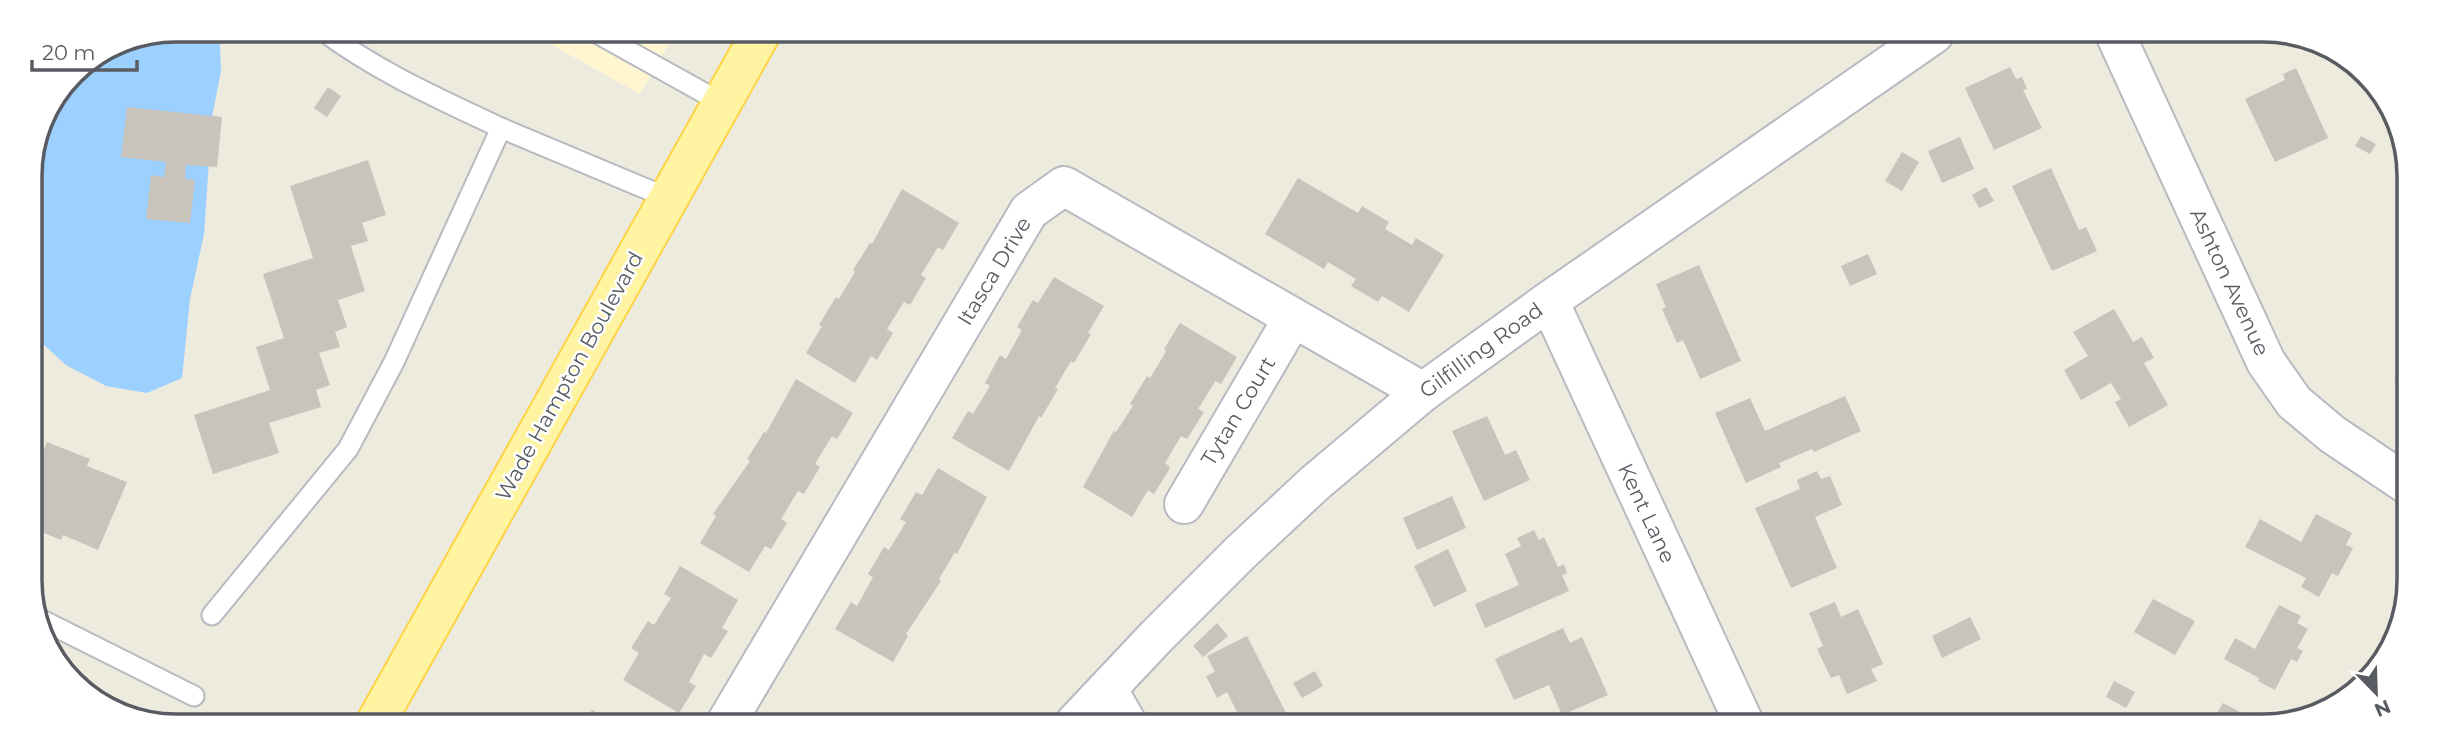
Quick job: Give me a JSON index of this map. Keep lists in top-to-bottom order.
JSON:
{
  "streets": {
    "main road": ["Wade Hampton Boulevard"],
    "street": [
      "Itasca Drive",
      "Ashton Avenue",
      "Gilfilling Road",
      "Tytan Court",
      "Kent Lane"
    ]
  },
  "crossings": [
    ["Itasca Drive", "Gilfilling Road"],
    ["Itasca Drive", "Tytan Court"],
    ["Gilfilling Road", "Kent Lane"]
  ],
  "scale_bar": "20 m",
  "north": "bottom right"
}
